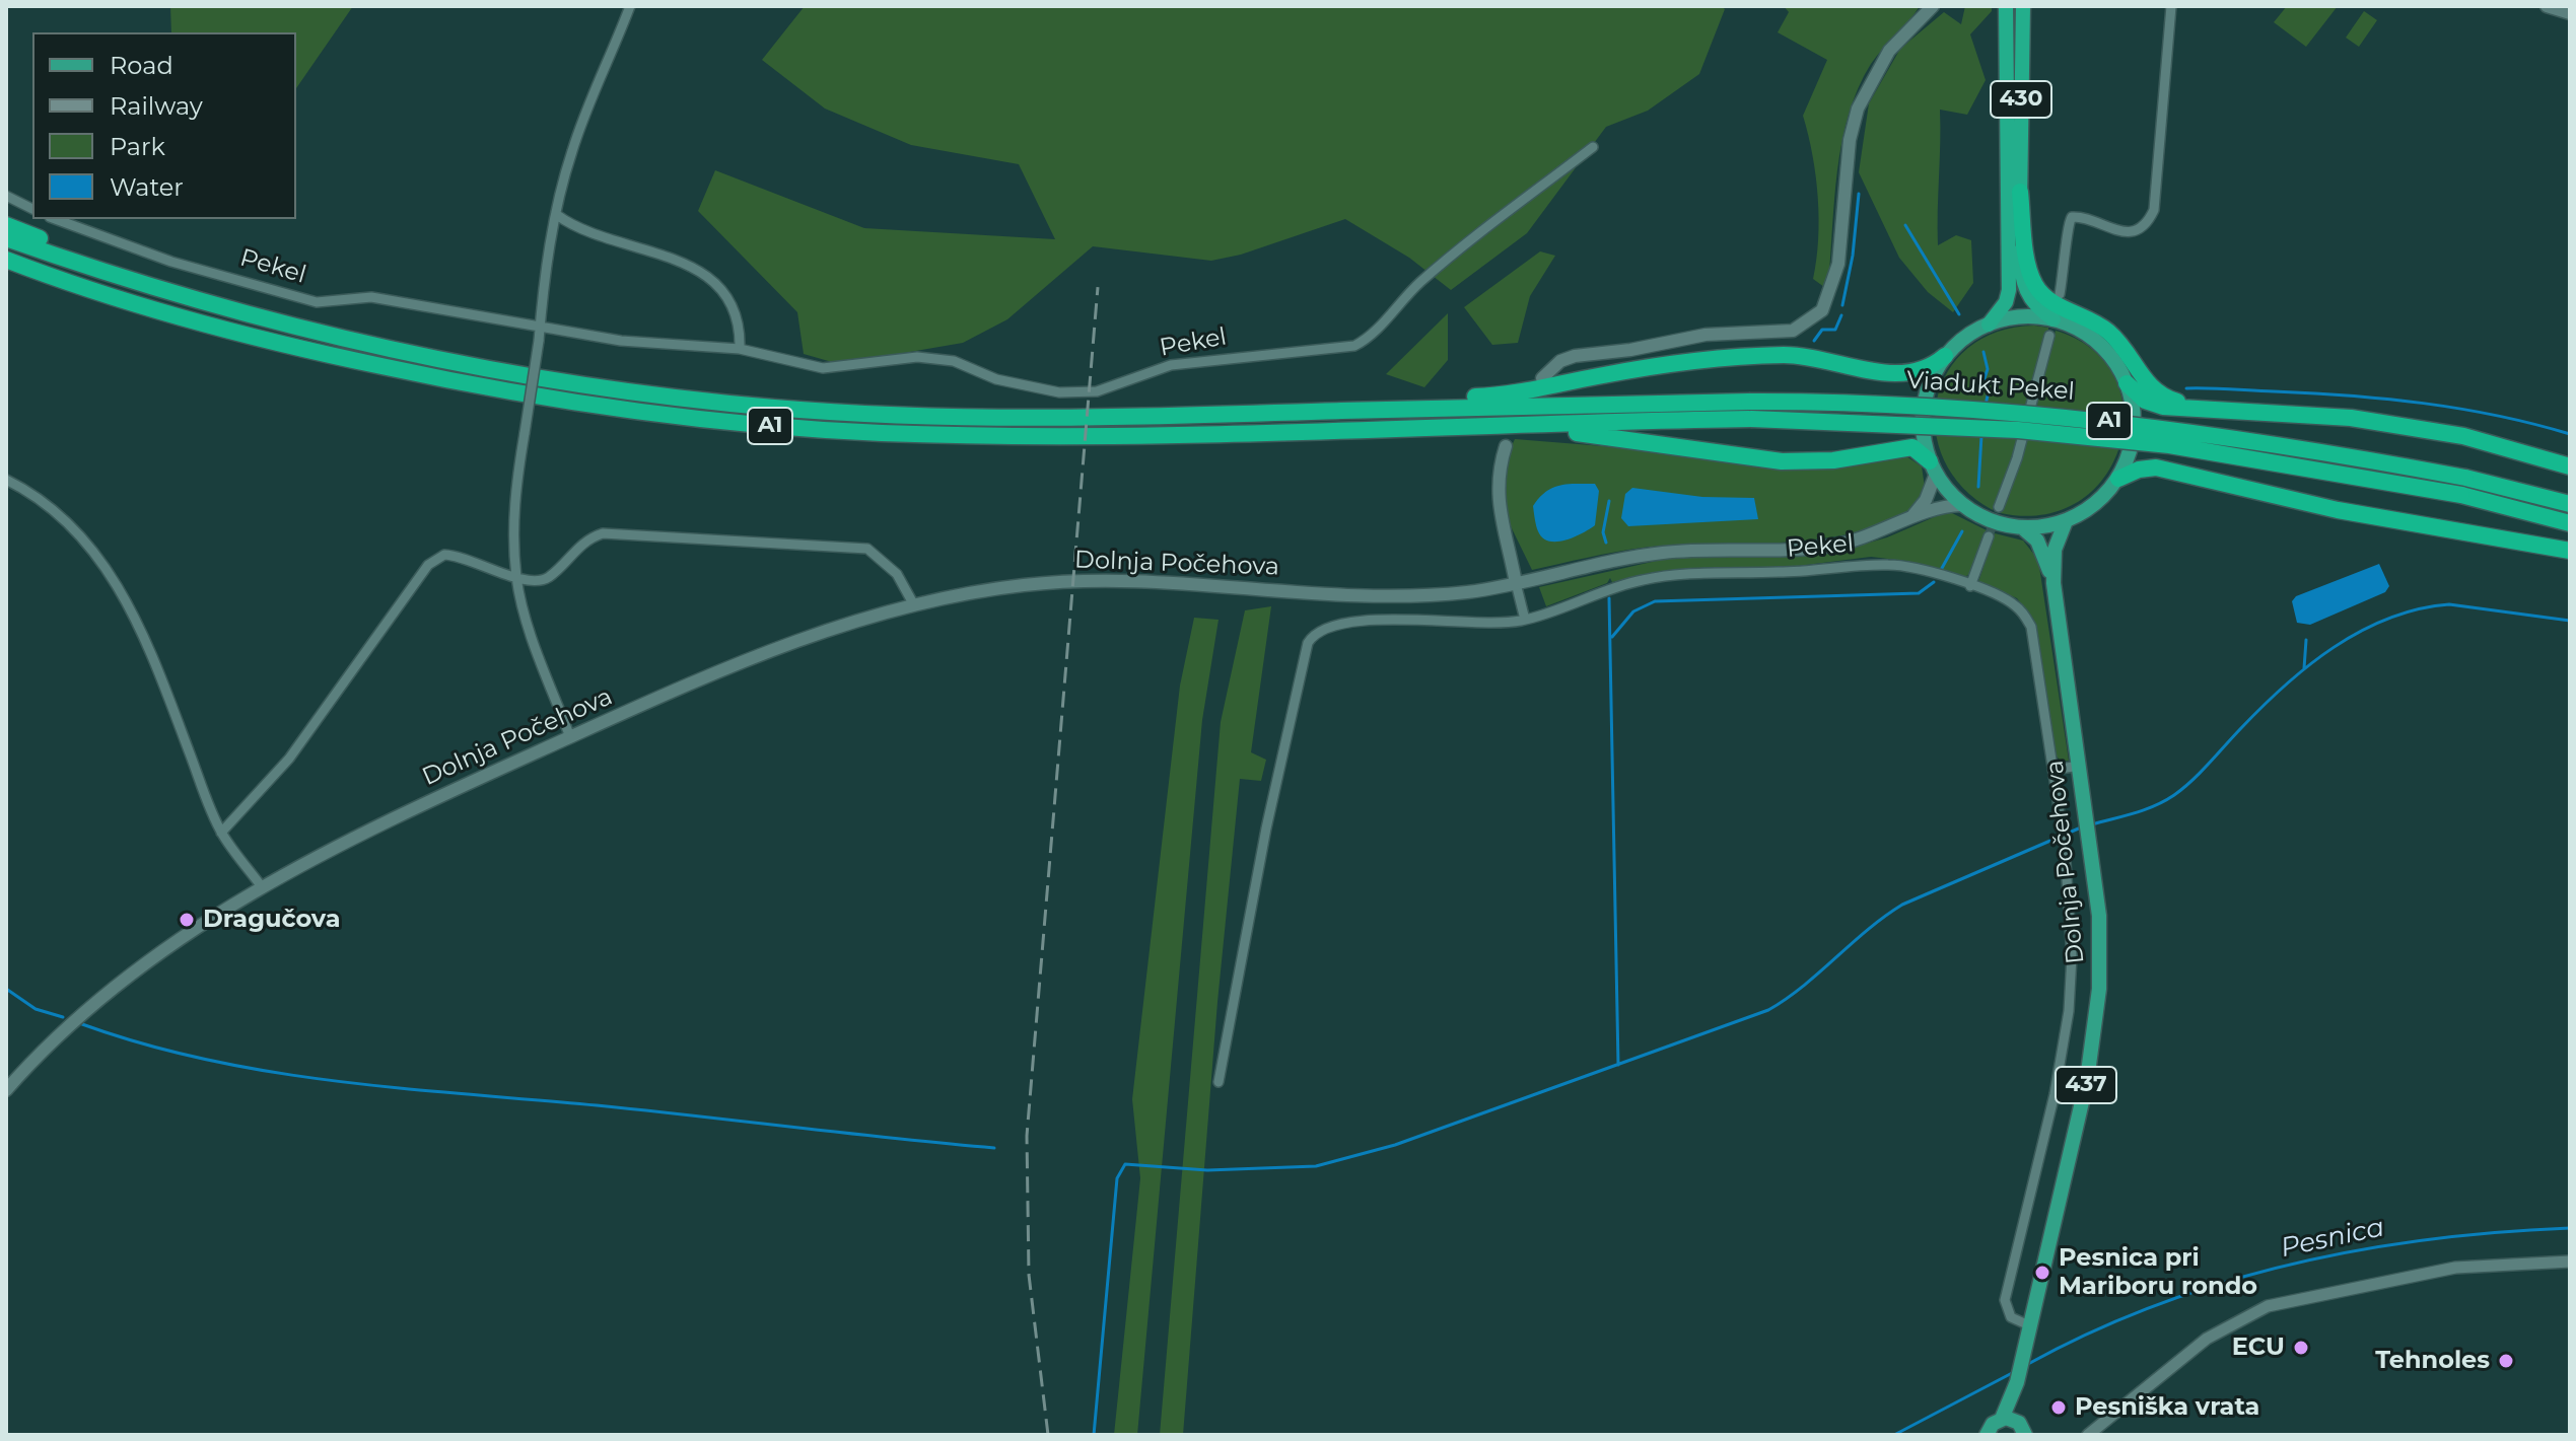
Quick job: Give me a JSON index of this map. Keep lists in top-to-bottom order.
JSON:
{
  "streets": {
    "highway": ["430", "Viadukt Pekel", "A1"],
    "main road": ["Dolnja Počehova", "437"],
    "street": ["Pekel"]
  },
  "crossings": [
    ["430", "Dolnja Počehova"],
    ["Pekel", "Dolnja Počehova"],
    ["Viadukt Pekel", "A1"],
    ["Dolnja Počehova", "437"]
  ],
  "water": ["Pesnica"],
  "places": [
    "Dragučova",
    "Pesnica pri Mariboru rondo",
    "ECU",
    "Tehnoles",
    "Pesniška vrata"
  ],
  "legend": [
    "Road",
    "Railway",
    "Park",
    "Water"
  ]
}
